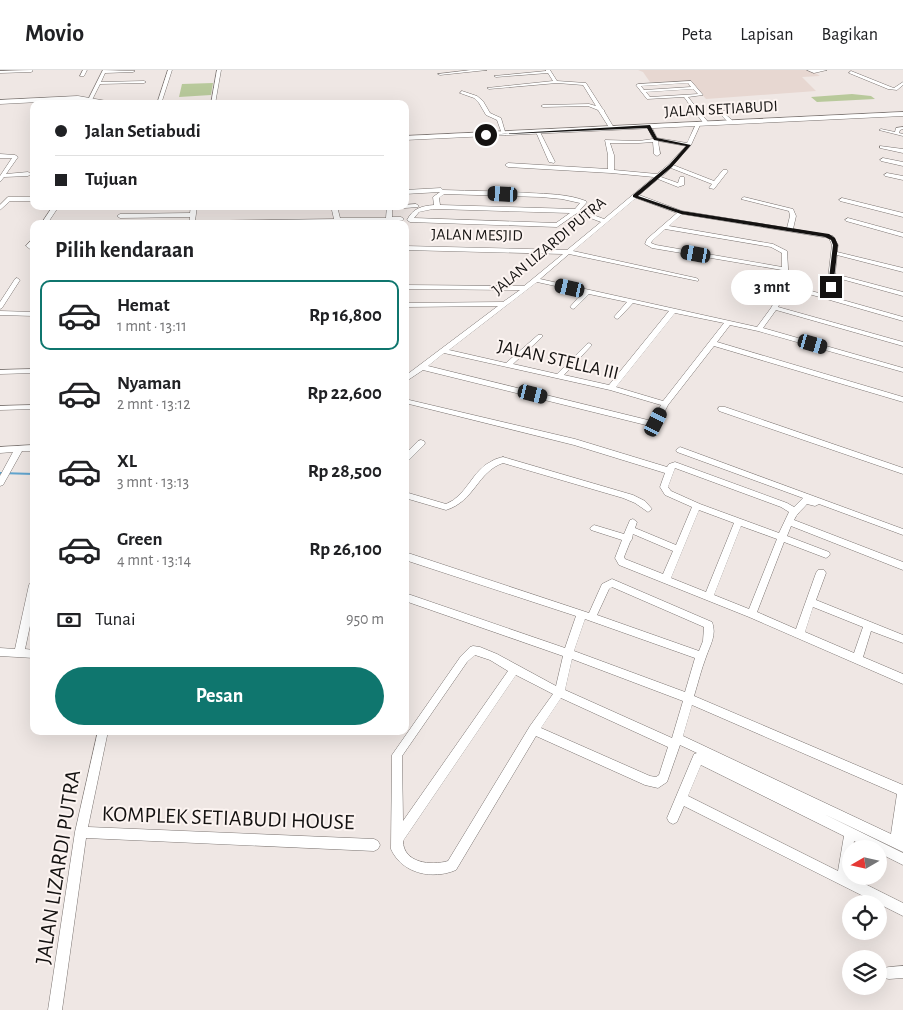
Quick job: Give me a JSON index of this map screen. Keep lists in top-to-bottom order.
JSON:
{
  "streets": {
    "main road": ["JALAN SETIABUDI"],
    "street": [
      "JALAN MESJID",
      "JALAN LIZARDI PUTRA",
      "JALAN STELLA III",
      "KOMPLEK SETIABUDI HOUSE"
    ]
  },
  "crossings": [
    ["JALAN SETIABUDI", "JALAN LIZARDI PUTRA"],
    ["JALAN MESJID", "JALAN LIZARDI PUTRA"],
    ["JALAN LIZARDI PUTRA", "JALAN STELLA III"],
    ["JALAN LIZARDI PUTRA", "KOMPLEK SETIABUDI HOUSE"]
  ],
  "north": "left",
  "page": {
    "header": "Movio",
    "nav": ["Peta", "Lapisan", "Bagikan"],
    "banner": ["Jalan Setiabudi", "Tujuan"],
    "heading": "Pilih kendaraan",
    "bubble": "3 mnt",
    "list": [
      {
        "name": "Hemat",
        "note": "1 mnt · 13:11",
        "value": "Rp 16,800"
      },
      {
        "name": "Nyaman",
        "note": "2 mnt · 13:12",
        "value": "Rp 22,600"
      },
      {
        "name": "XL",
        "note": "3 mnt · 13:13",
        "value": "Rp 28,500"
      },
      {
        "name": "Green",
        "note": "4 mnt · 13:14",
        "value": "Rp 26,100"
      }
    ],
    "pay": ["Tunai", "950 m"],
    "buttons": "Pesan"
  }
}
